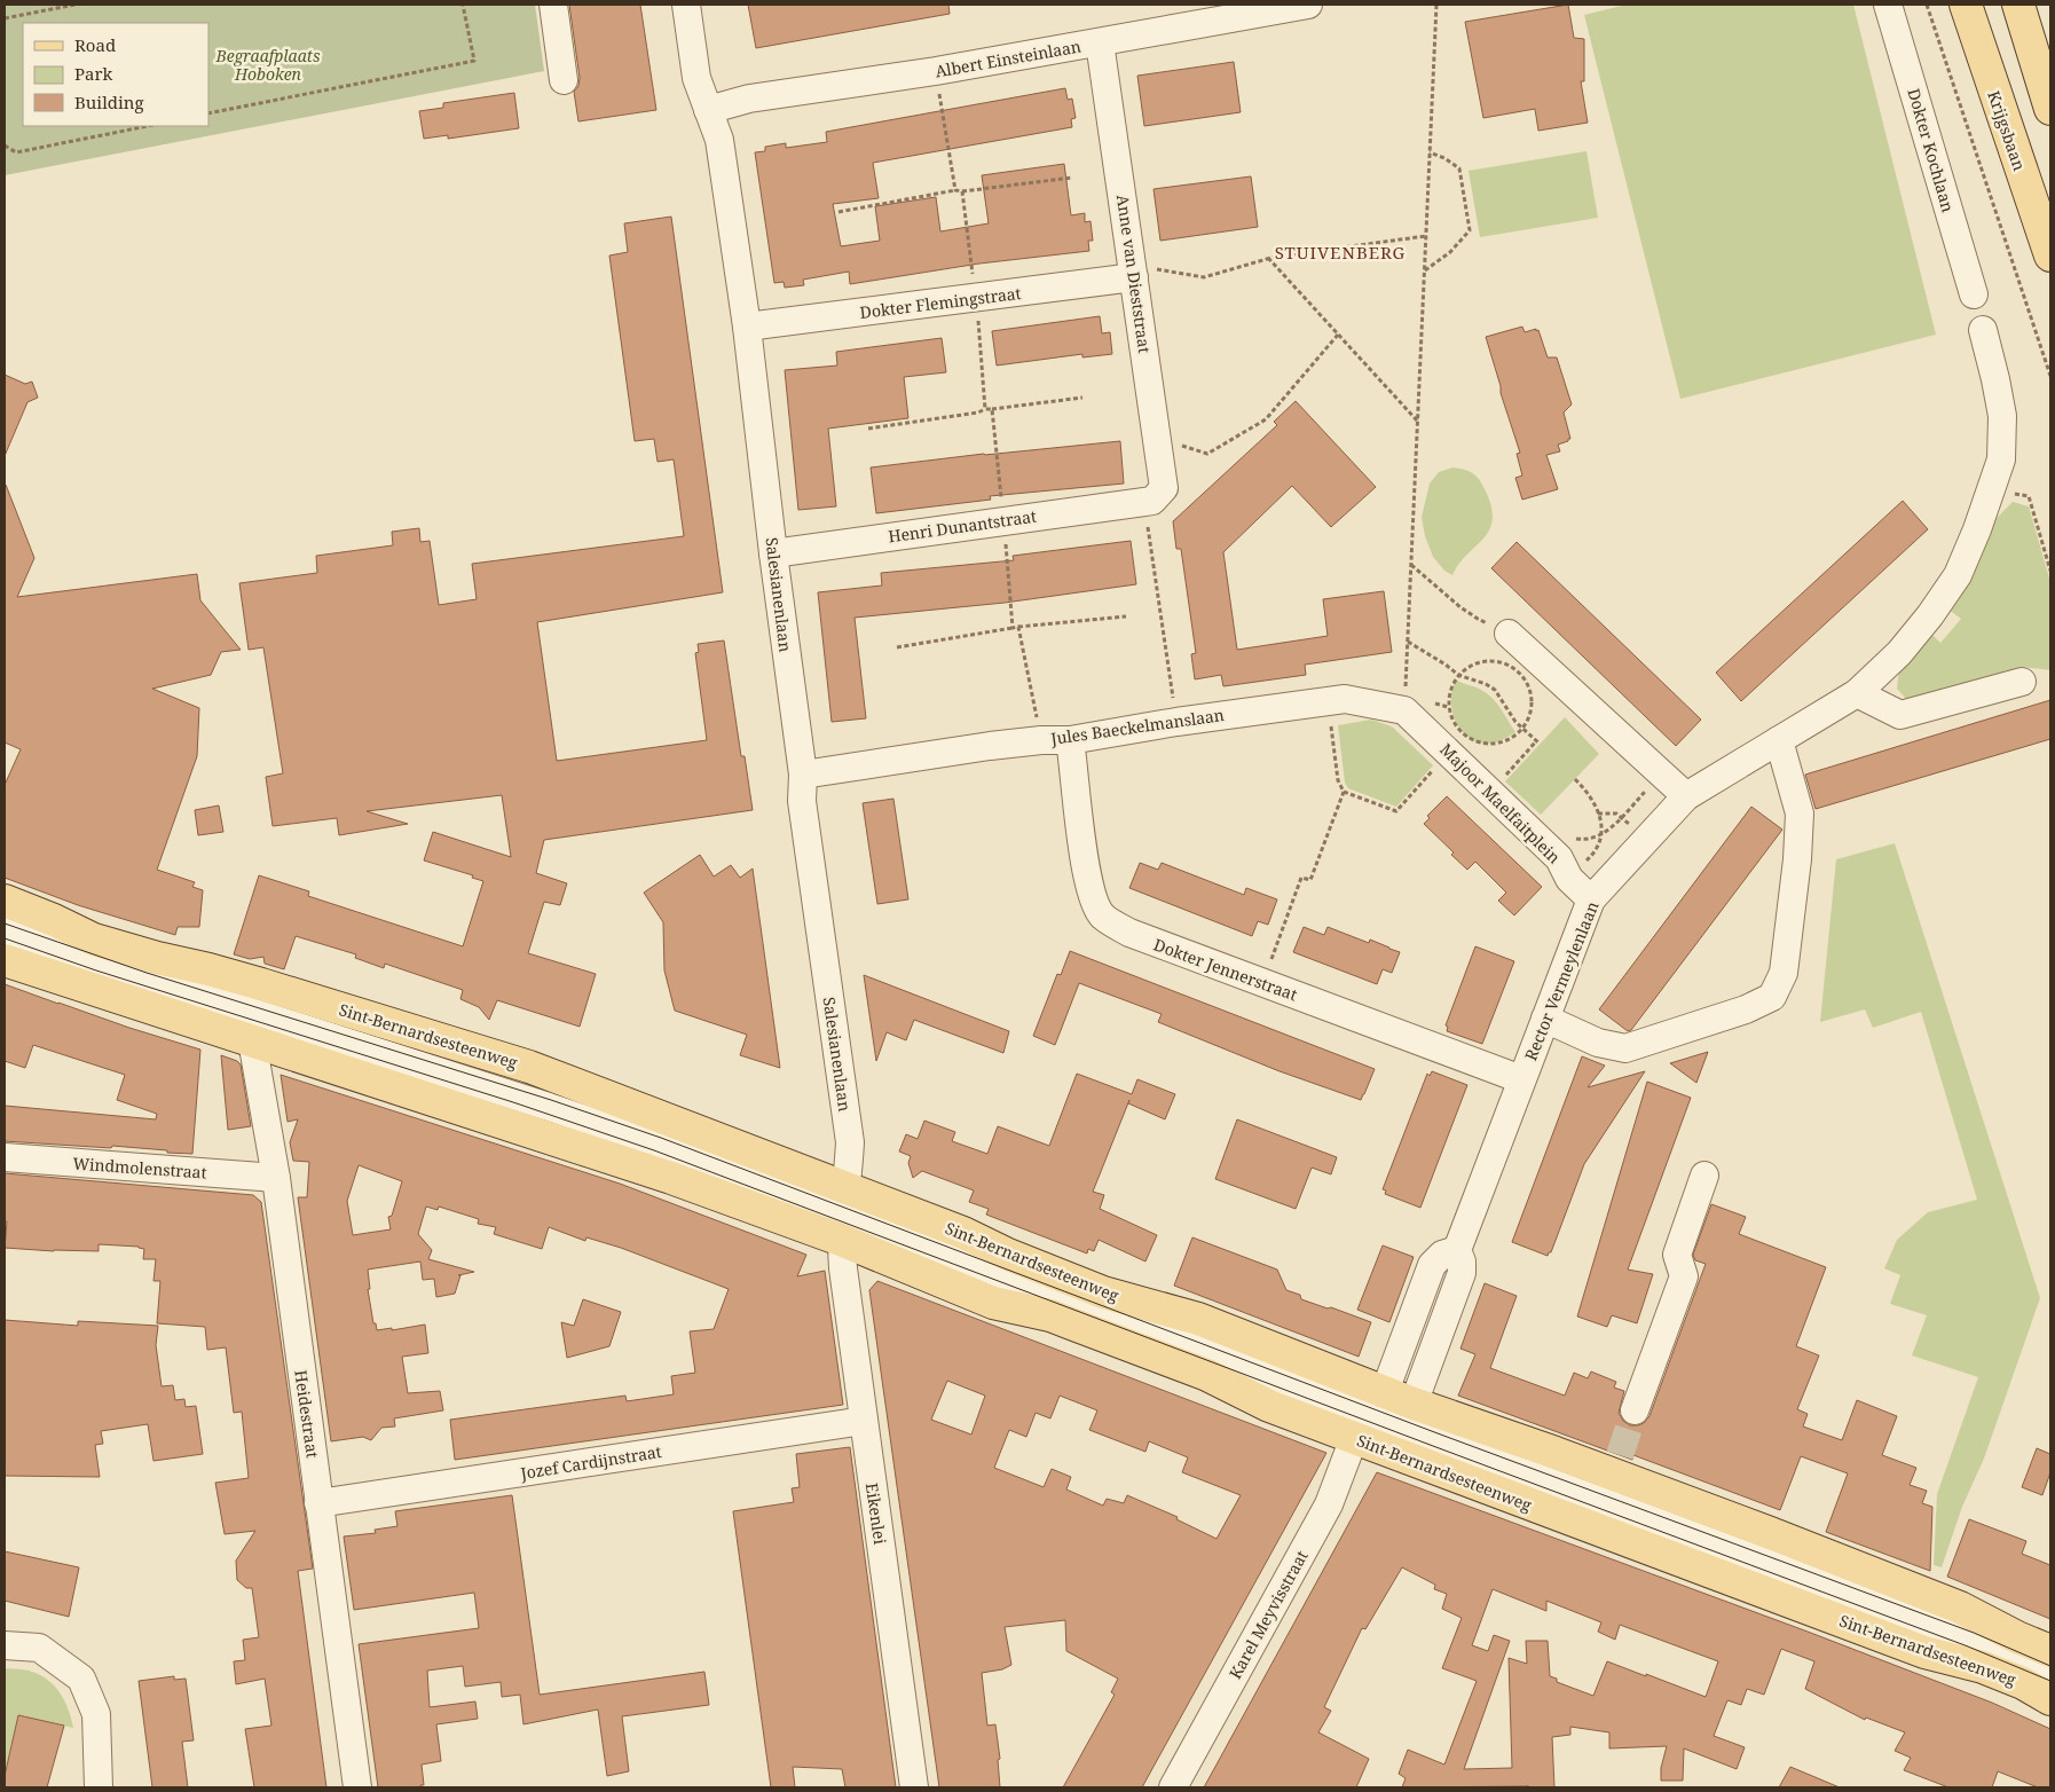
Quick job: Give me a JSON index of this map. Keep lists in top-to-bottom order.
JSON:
{
  "streets": {
    "main road": ["Krijgsbaan", "Sint-Bernardsesteenweg"],
    "street": [
      "Albert Einsteinlaan",
      "Dokter Kochlaan",
      "Anne van Dieststraat",
      "Dokter Flemingstraat",
      "Henri Dunantstraat",
      "Salesianenlaan",
      "Jules Baeckelmanslaan",
      "Majoor Maelfaitplein",
      "Dokter Jennerstraat",
      "Rector Vermeylenlaan",
      "Windmolenstraat",
      "Heidestraat",
      "Jozef Cardijnstraat",
      "Eikenlei",
      "Karel Meyvisstraat"
    ]
  },
  "crossings": [
    ["Albert Einsteinlaan", "Anne van Dieststraat"],
    ["Albert Einsteinlaan", "Salesianenlaan"],
    ["Anne van Dieststraat", "Dokter Flemingstraat"],
    ["Anne van Dieststraat", "Henri Dunantstraat"],
    ["Dokter Flemingstraat", "Salesianenlaan"],
    ["Henri Dunantstraat", "Salesianenlaan"],
    ["Salesianenlaan", "Jules Baeckelmanslaan"],
    ["Salesianenlaan", "Sint-Bernardsesteenweg"],
    ["Salesianenlaan", "Eikenlei"],
    ["Jules Baeckelmanslaan", "Majoor Maelfaitplein"],
    ["Jules Baeckelmanslaan", "Dokter Jennerstraat"],
    ["Majoor Maelfaitplein", "Rector Vermeylenlaan"],
    ["Dokter Jennerstraat", "Rector Vermeylenlaan"],
    ["Rector Vermeylenlaan", "Sint-Bernardsesteenweg"],
    ["Sint-Bernardsesteenweg", "Heidestraat"],
    ["Sint-Bernardsesteenweg", "Eikenlei"],
    ["Sint-Bernardsesteenweg", "Karel Meyvisstraat"],
    ["Windmolenstraat", "Heidestraat"],
    ["Heidestraat", "Jozef Cardijnstraat"],
    ["Jozef Cardijnstraat", "Eikenlei"]
  ],
  "districts": ["STUIVENBERG"],
  "parks": ["Begraafplaats Hoboken"],
  "legend": ["Road", "Park", "Building"]
}
